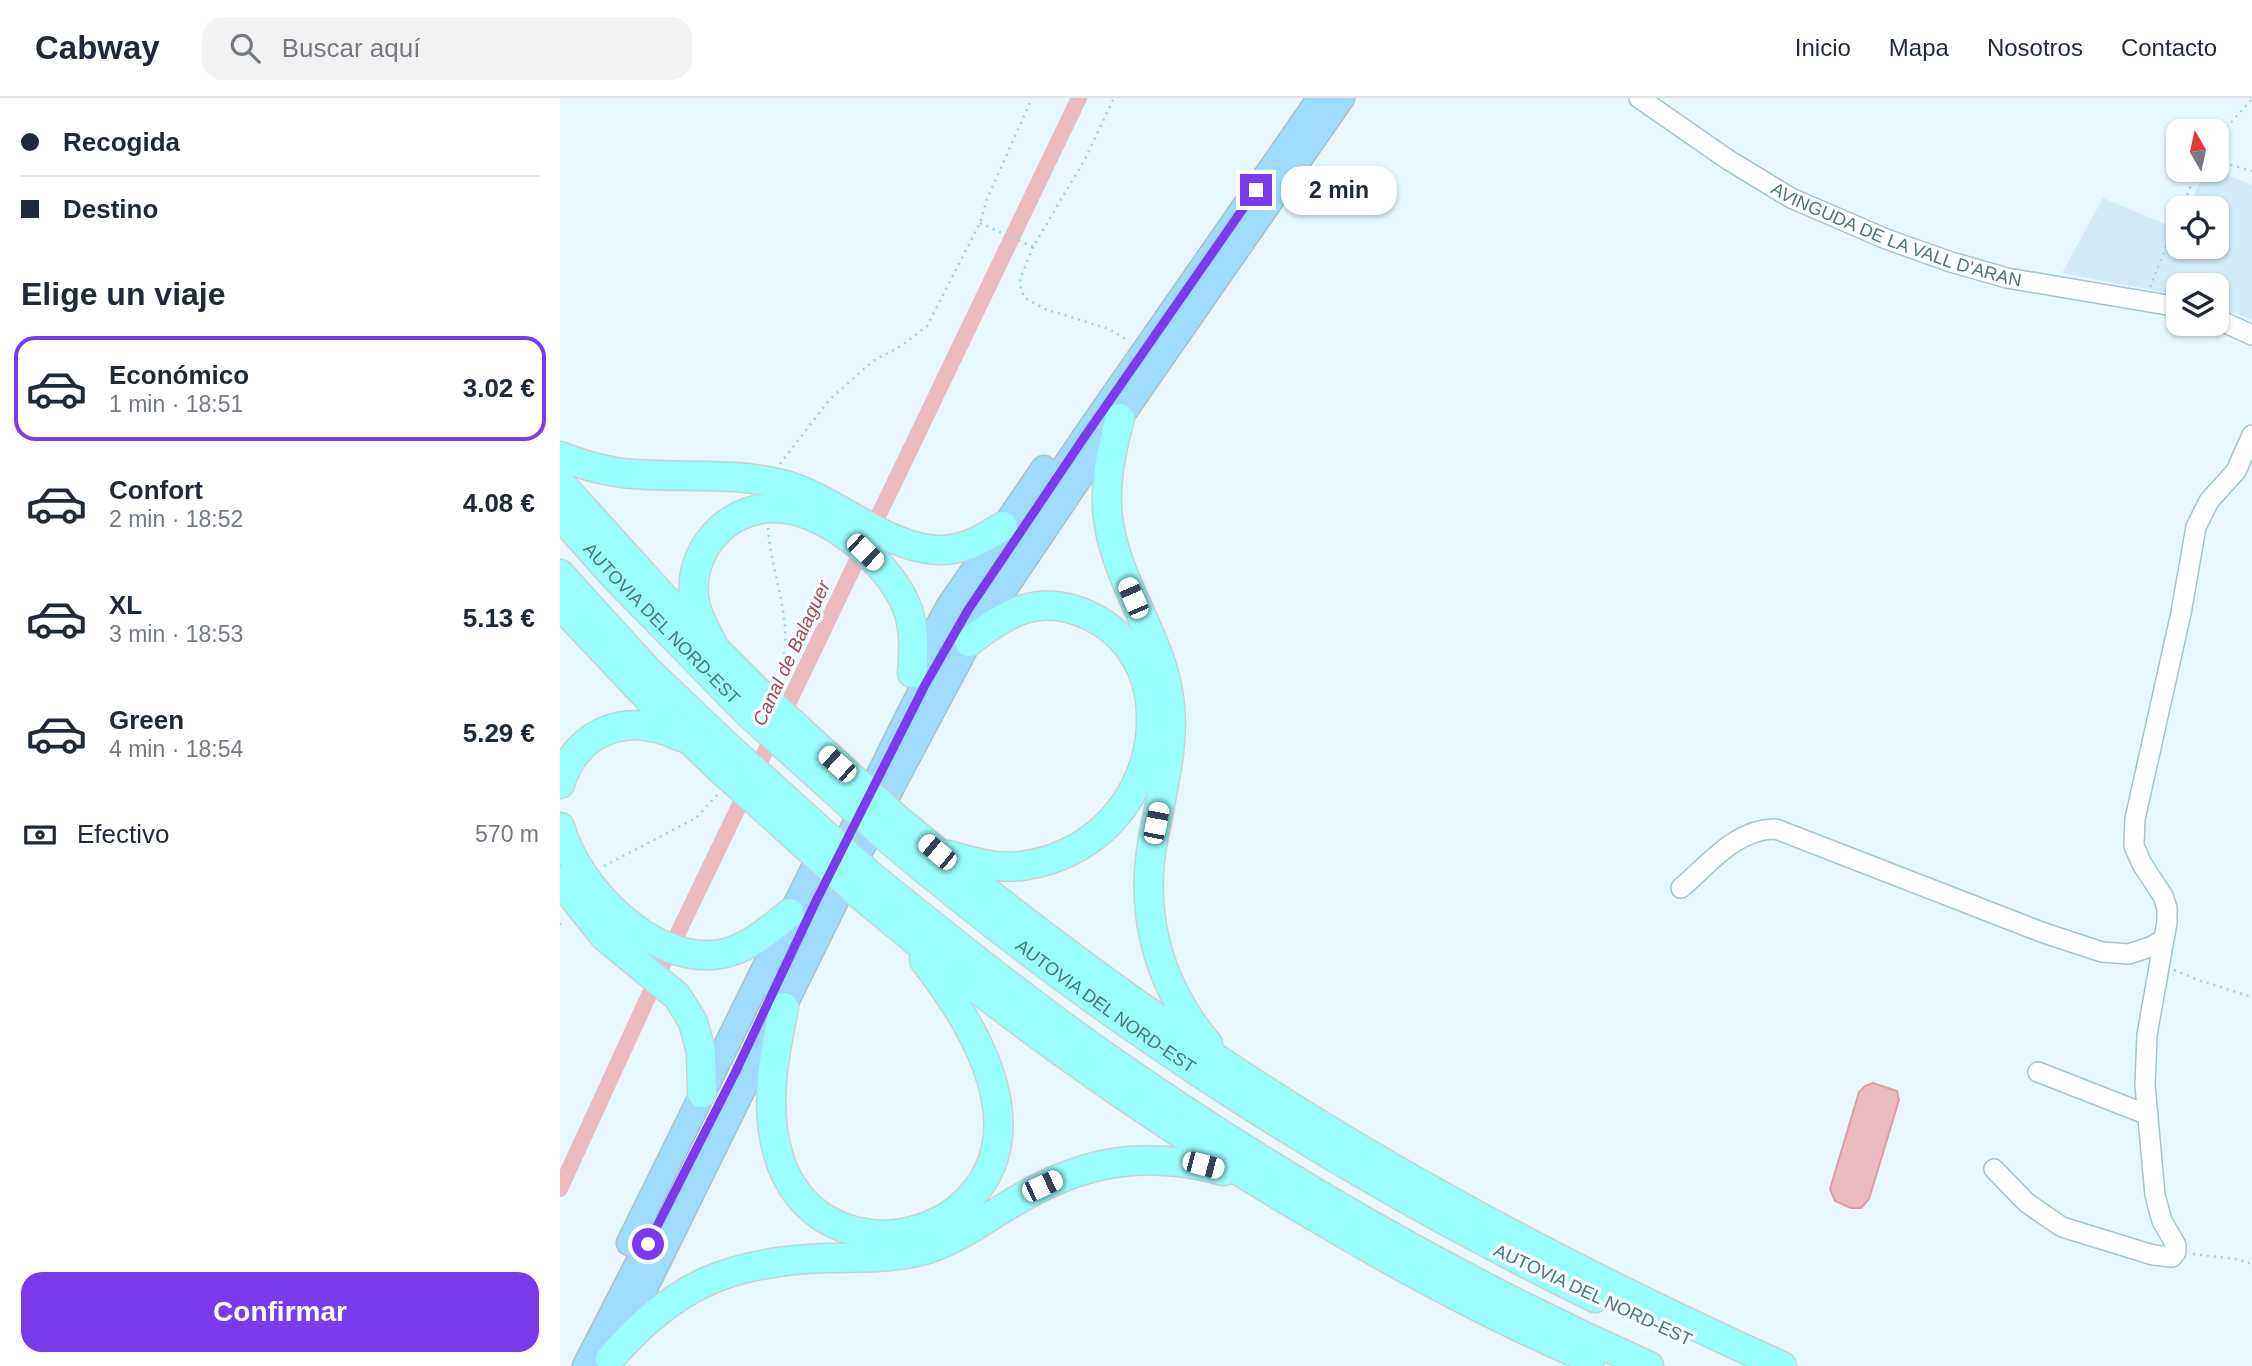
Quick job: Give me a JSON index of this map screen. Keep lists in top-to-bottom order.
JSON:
{
  "streets": {
    "highway": ["AUTOVIA DEL NORD-EST"],
    "street": ["AVINGUDA DE LA VALL D'ARAN"]
  },
  "water": ["Canal de Balaguer"],
  "north": "top",
  "page": {
    "header": "Cabway",
    "search": "Buscar aquí",
    "nav": [
      "Inicio",
      "Mapa",
      "Nosotros",
      "Contacto"
    ],
    "banner": ["Recogida", "Destino"],
    "bubble": "2 min",
    "heading": "Elige un viaje",
    "list": [
      {
        "name": "Económico",
        "note": "1 min · 18:51",
        "value": "3.02 €"
      },
      {
        "name": "Confort",
        "note": "2 min · 18:52",
        "value": "4.08 €"
      },
      {
        "name": "XL",
        "note": "3 min · 18:53",
        "value": "5.13 €"
      },
      {
        "name": "Green",
        "note": "4 min · 18:54",
        "value": "5.29 €"
      }
    ],
    "pay": ["Efectivo", "570 m"],
    "buttons": "Confirmar"
  }
}
